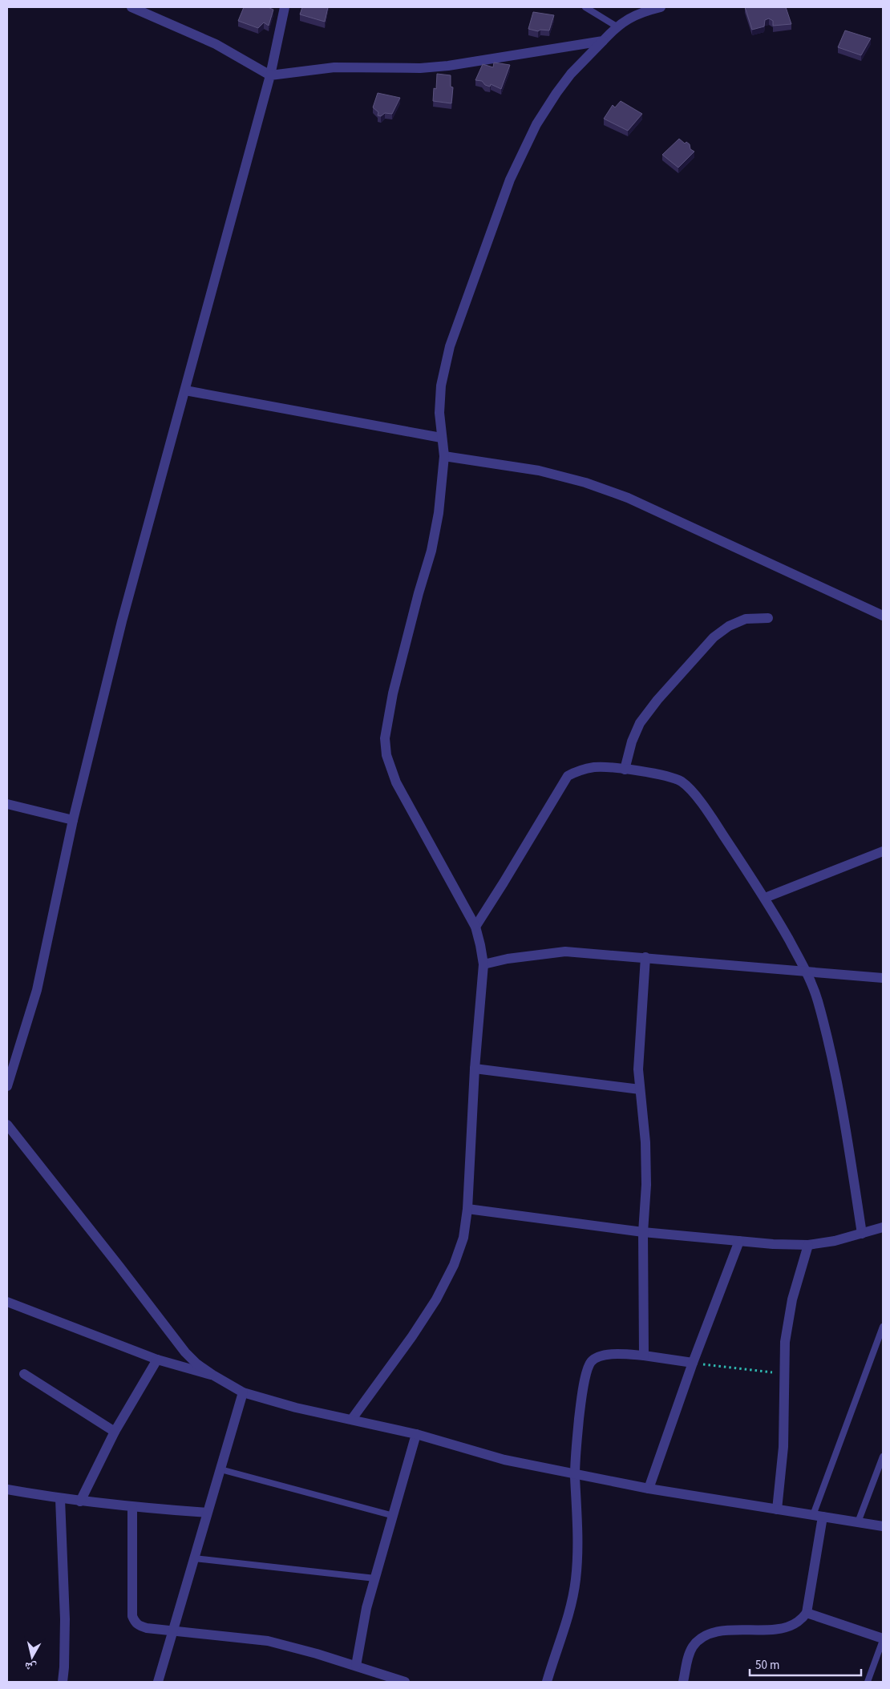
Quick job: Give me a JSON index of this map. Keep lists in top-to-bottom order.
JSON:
{
  "scale_bar": "50 m",
  "north": "bottom"
}
